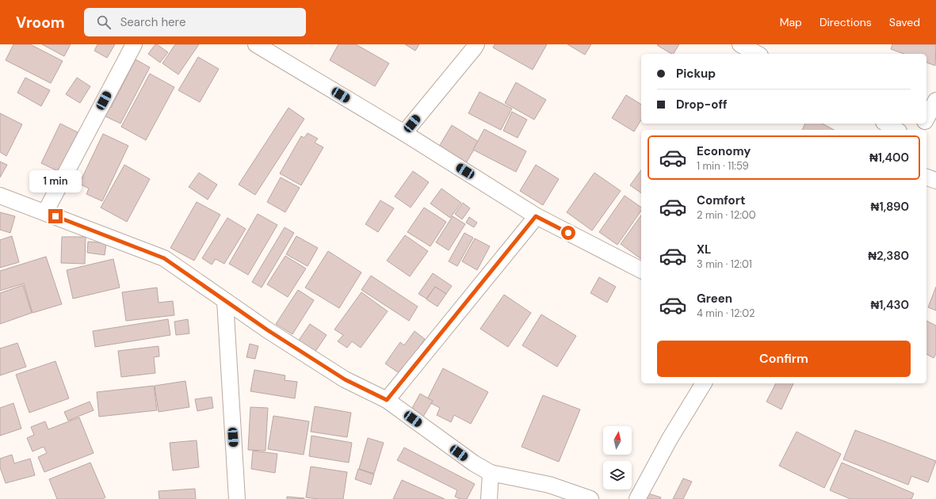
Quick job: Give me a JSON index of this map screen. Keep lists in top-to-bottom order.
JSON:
{
  "north": "top",
  "page": {
    "header": "Vroom",
    "search": "Search here",
    "nav": ["Map", "Directions", "Saved"],
    "banner": ["Pickup", "Drop-off"],
    "list": [
      {
        "name": "Economy",
        "note": "1 min · 11:59",
        "value": "₦1,400"
      },
      {
        "name": "Comfort",
        "note": "2 min · 12:00",
        "value": "₦1,890"
      },
      {
        "name": "XL",
        "note": "3 min · 12:01",
        "value": "₦2,380"
      },
      {
        "name": "Green",
        "note": "4 min · 12:02",
        "value": "₦1,430"
      }
    ],
    "bubble": "1 min",
    "buttons": "Confirm"
  }
}
